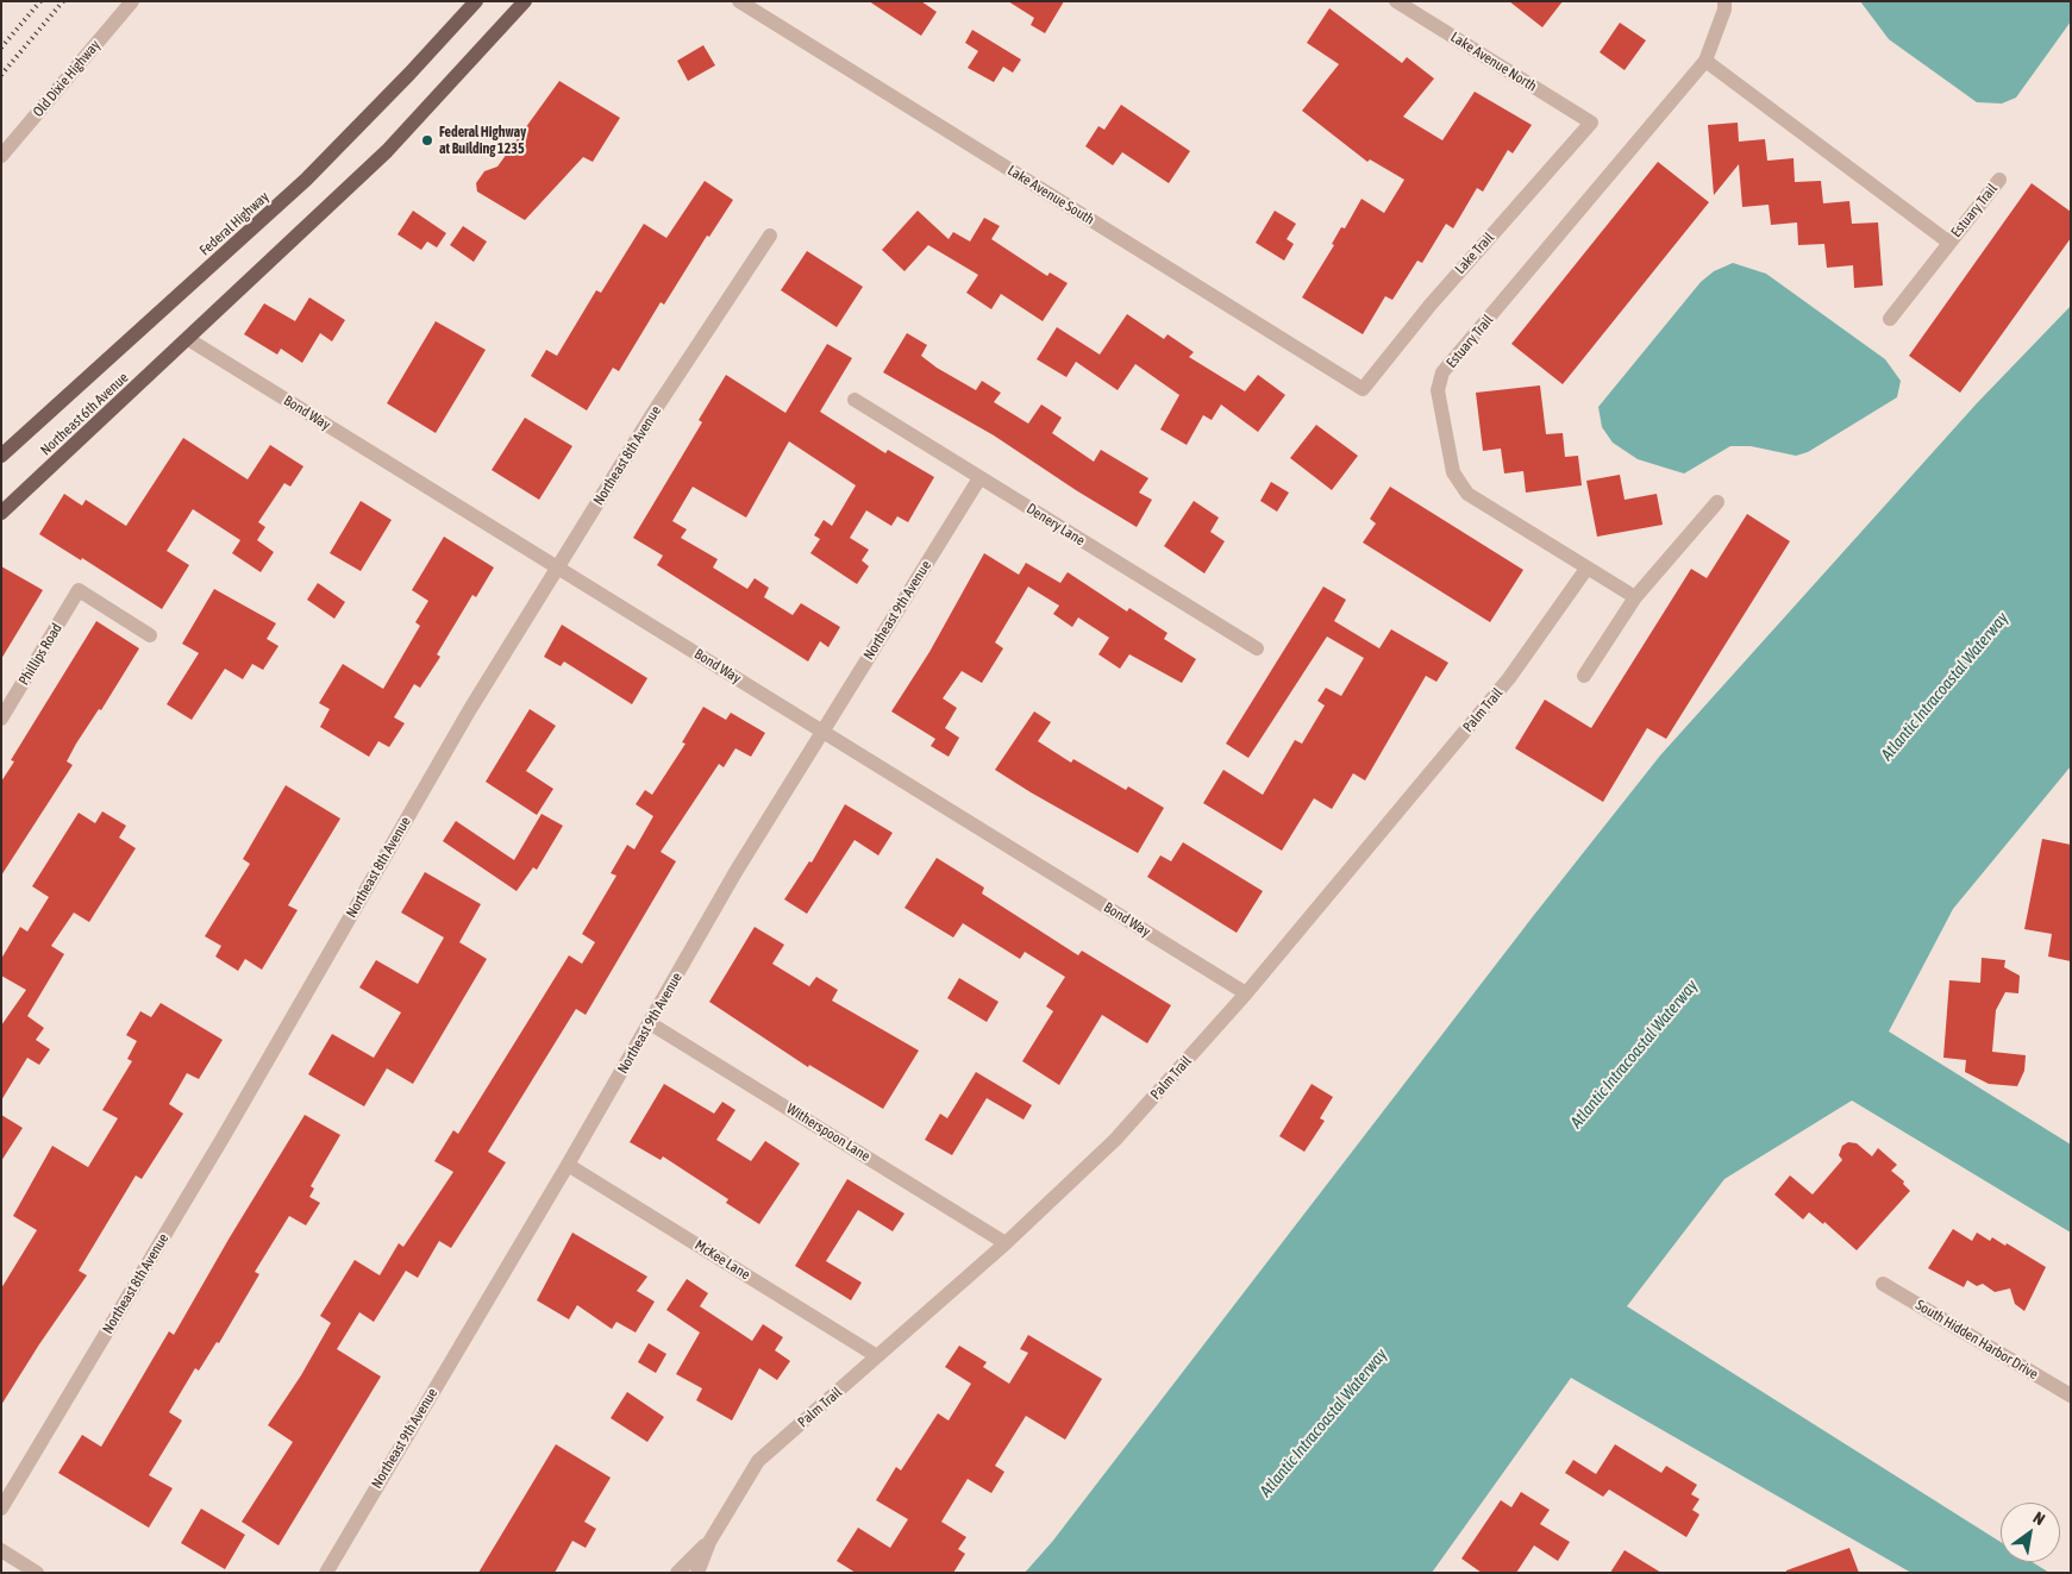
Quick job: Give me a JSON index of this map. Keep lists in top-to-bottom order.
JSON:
{
  "streets": {
    "main road": ["Federal Highway", "Northeast 6th Avenue"],
    "street": [
      "Lake Avenue North",
      "Old Dixie Highway",
      "Lake Avenue South",
      "Estuary Trail",
      "Lake Trail",
      "Bond Way",
      "Northeast 8th Avenue",
      "Denery Lane",
      "Northeast 9th Avenue",
      "Phillips Road",
      "Palm Trail",
      "Witherspoon Lane",
      "McKee Lane",
      "South Hidden Harbor Drive"
    ]
  },
  "crossings": [
    ["Lake Avenue North", "Lake Trail"],
    ["Lake Avenue South", "Lake Trail"],
    ["Estuary Trail", "Palm Trail"],
    ["Bond Way", "Northeast 6th Avenue"],
    ["Bond Way", "Northeast 8th Avenue"],
    ["Bond Way", "Northeast 9th Avenue"],
    ["Bond Way", "Palm Trail"],
    ["Denery Lane", "Northeast 9th Avenue"],
    ["Northeast 9th Avenue", "Witherspoon Lane"],
    ["Northeast 9th Avenue", "McKee Lane"],
    ["Palm Trail", "Witherspoon Lane"],
    ["Palm Trail", "McKee Lane"]
  ],
  "water": ["Atlantic Intracoastal Waterway"],
  "places": ["Federal Highway at Building 1235"],
  "north": "top right"
}
